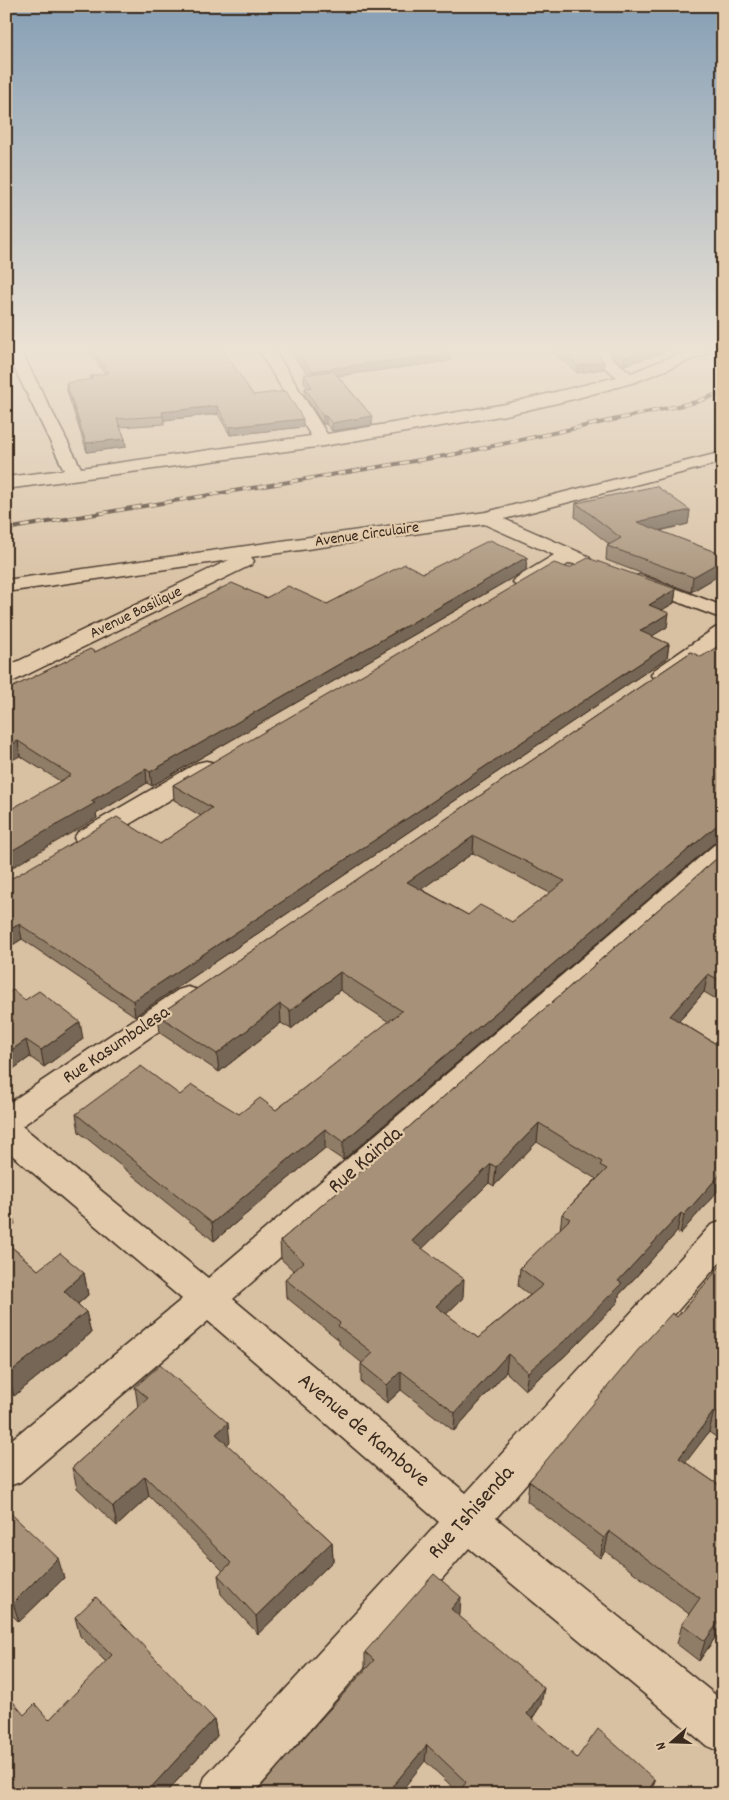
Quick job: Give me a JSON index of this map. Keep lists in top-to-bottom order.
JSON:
{
  "streets": {
    "street": [
      "Avenue Circulaire",
      "Avenue Basilique",
      "Rue Kasumbalesa",
      "Rue Kaïnda",
      "Avenue de Kambove",
      "Rue Tshisenda"
    ]
  },
  "crossings": [
    ["Avenue Circulaire", "Avenue Basilique"],
    ["Rue Kaïnda", "Avenue de Kambove"],
    ["Avenue de Kambove", "Rue Tshisenda"]
  ],
  "north": "left"
}
